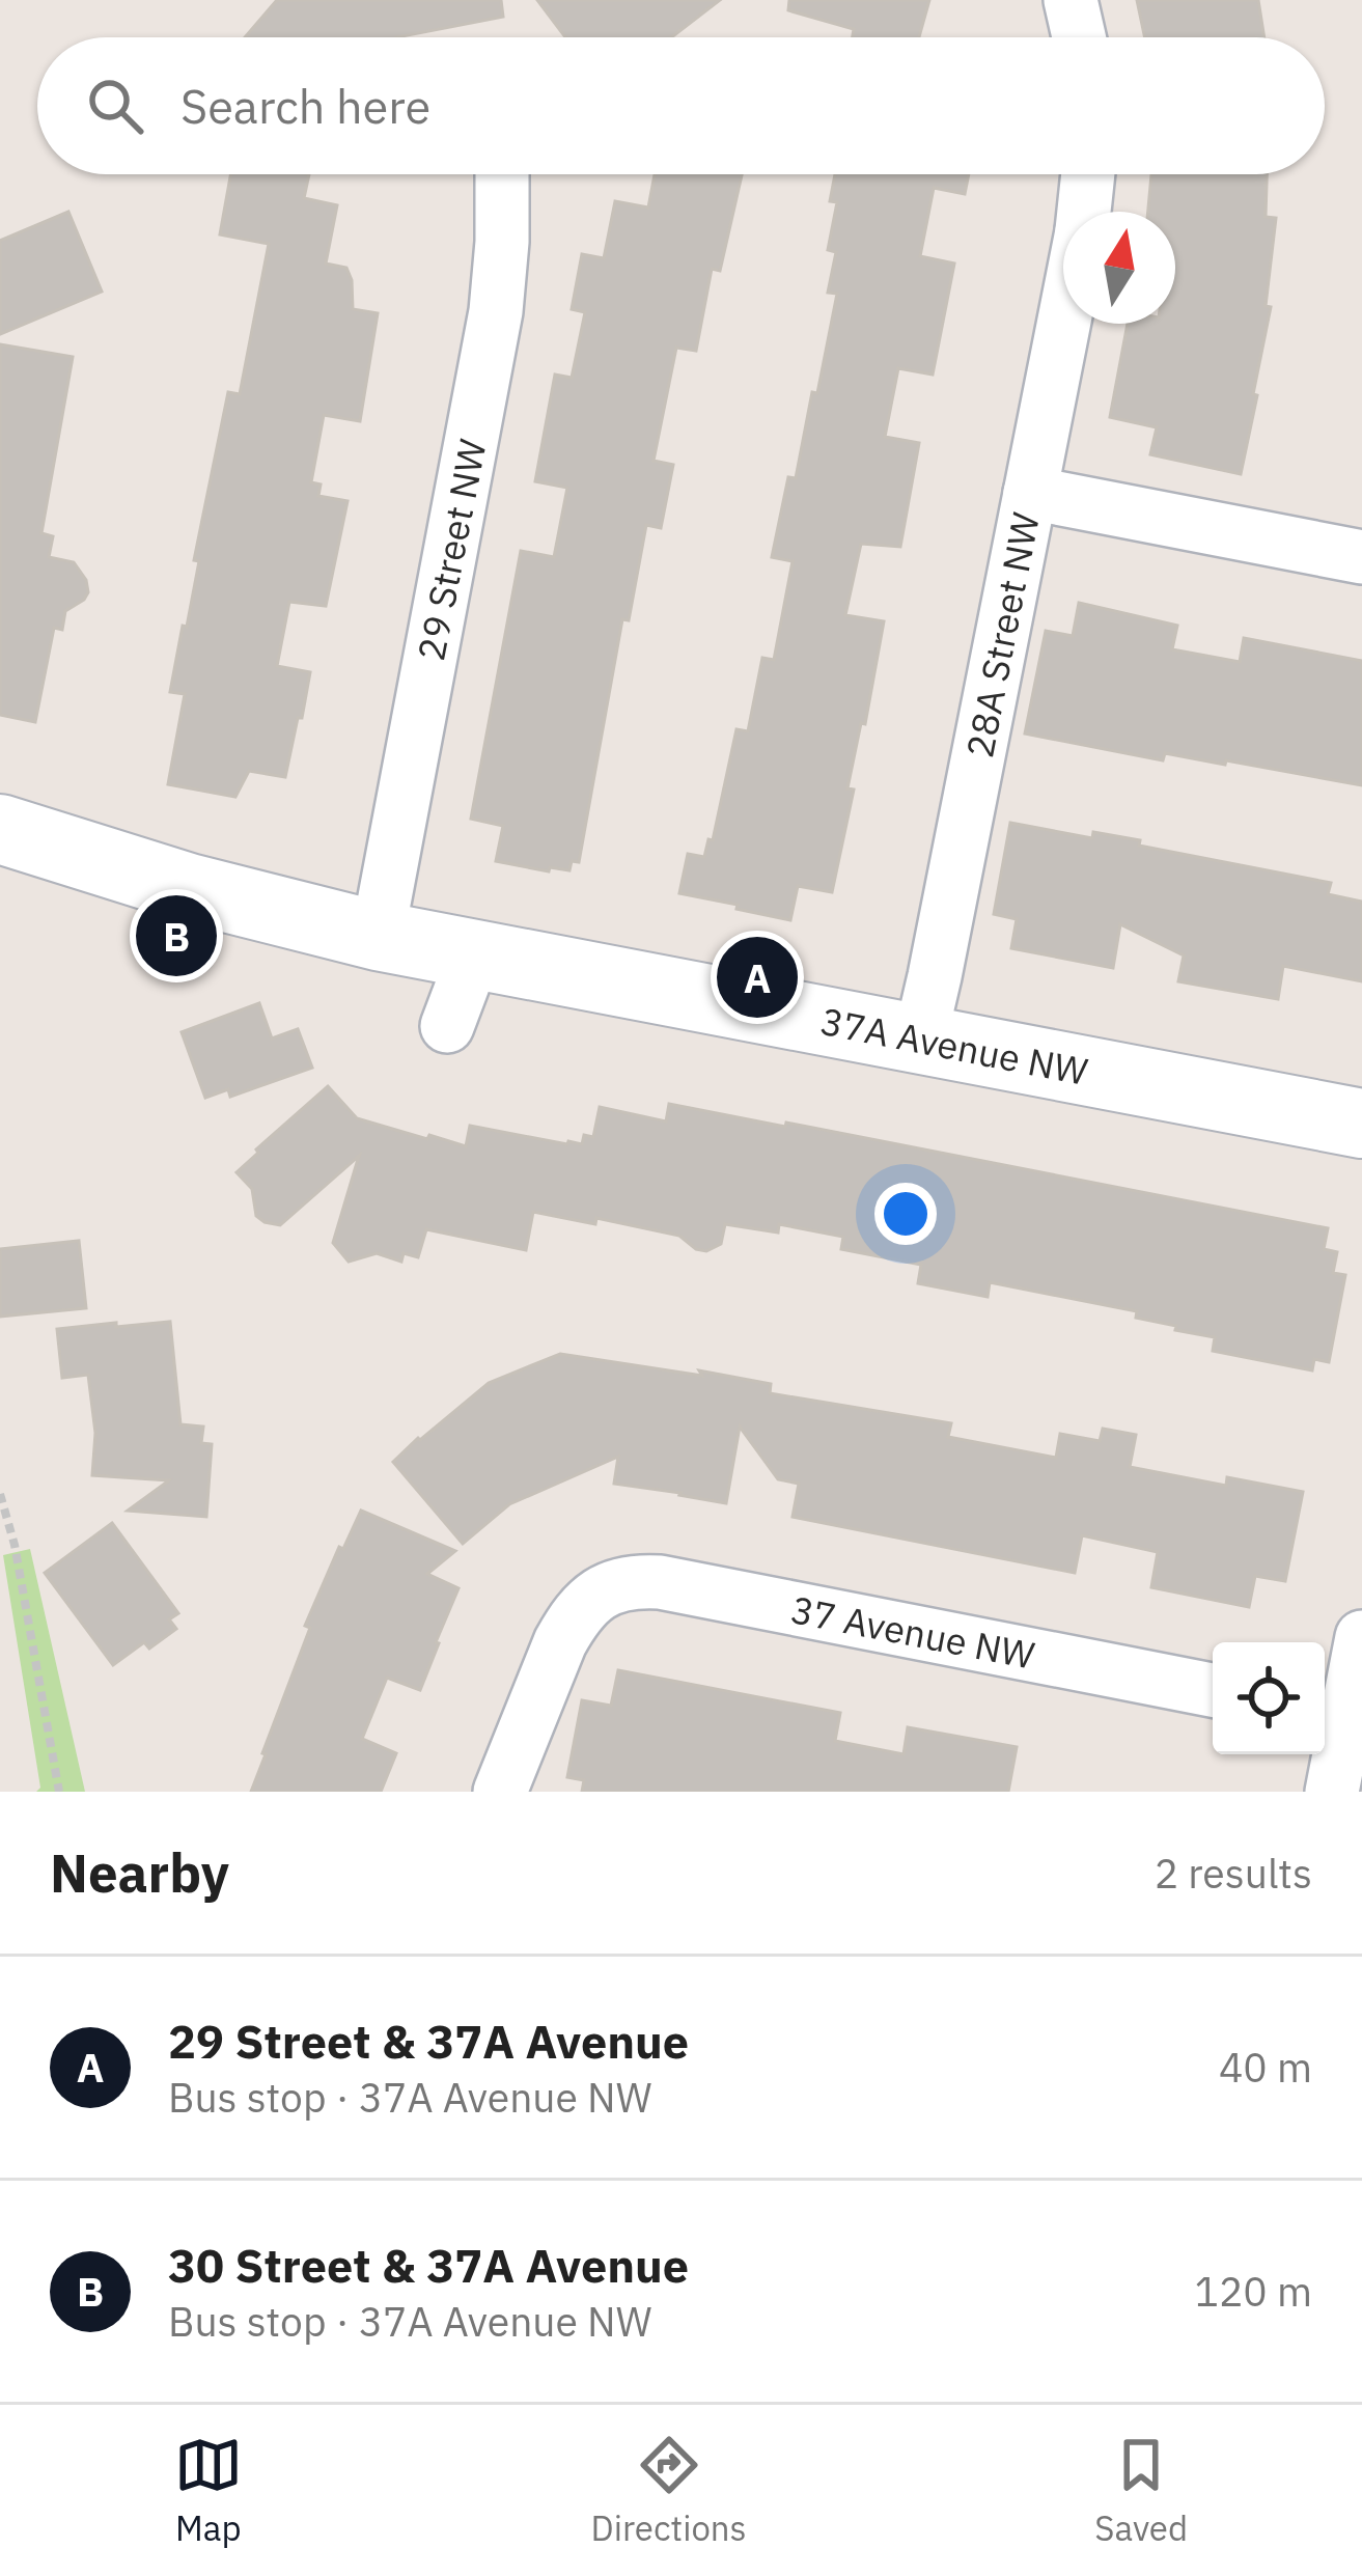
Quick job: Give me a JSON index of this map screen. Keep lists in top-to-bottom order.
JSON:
{
  "streets": {
    "street": [
      "29 Street NW",
      "28A Street NW",
      "37A Avenue NW",
      "37 Avenue NW"
    ]
  },
  "crossings": [
    ["29 Street NW", "37A Avenue NW"],
    ["28A Street NW", "37A Avenue NW"]
  ],
  "north": "top",
  "page": {
    "search": "Search here",
    "pins": ["B", "A"],
    "heading": ["Nearby", "2 results"],
    "list": [
      {
        "mark": "A",
        "name": "29 Street & 37A Avenue",
        "note": "Bus stop · 37A Avenue NW",
        "value": "40 m"
      },
      {
        "mark": "B",
        "name": "30 Street & 37A Avenue",
        "note": "Bus stop · 37A Avenue NW",
        "value": "120 m"
      }
    ],
    "nav": ["Map", "Directions", "Saved"]
  }
}
